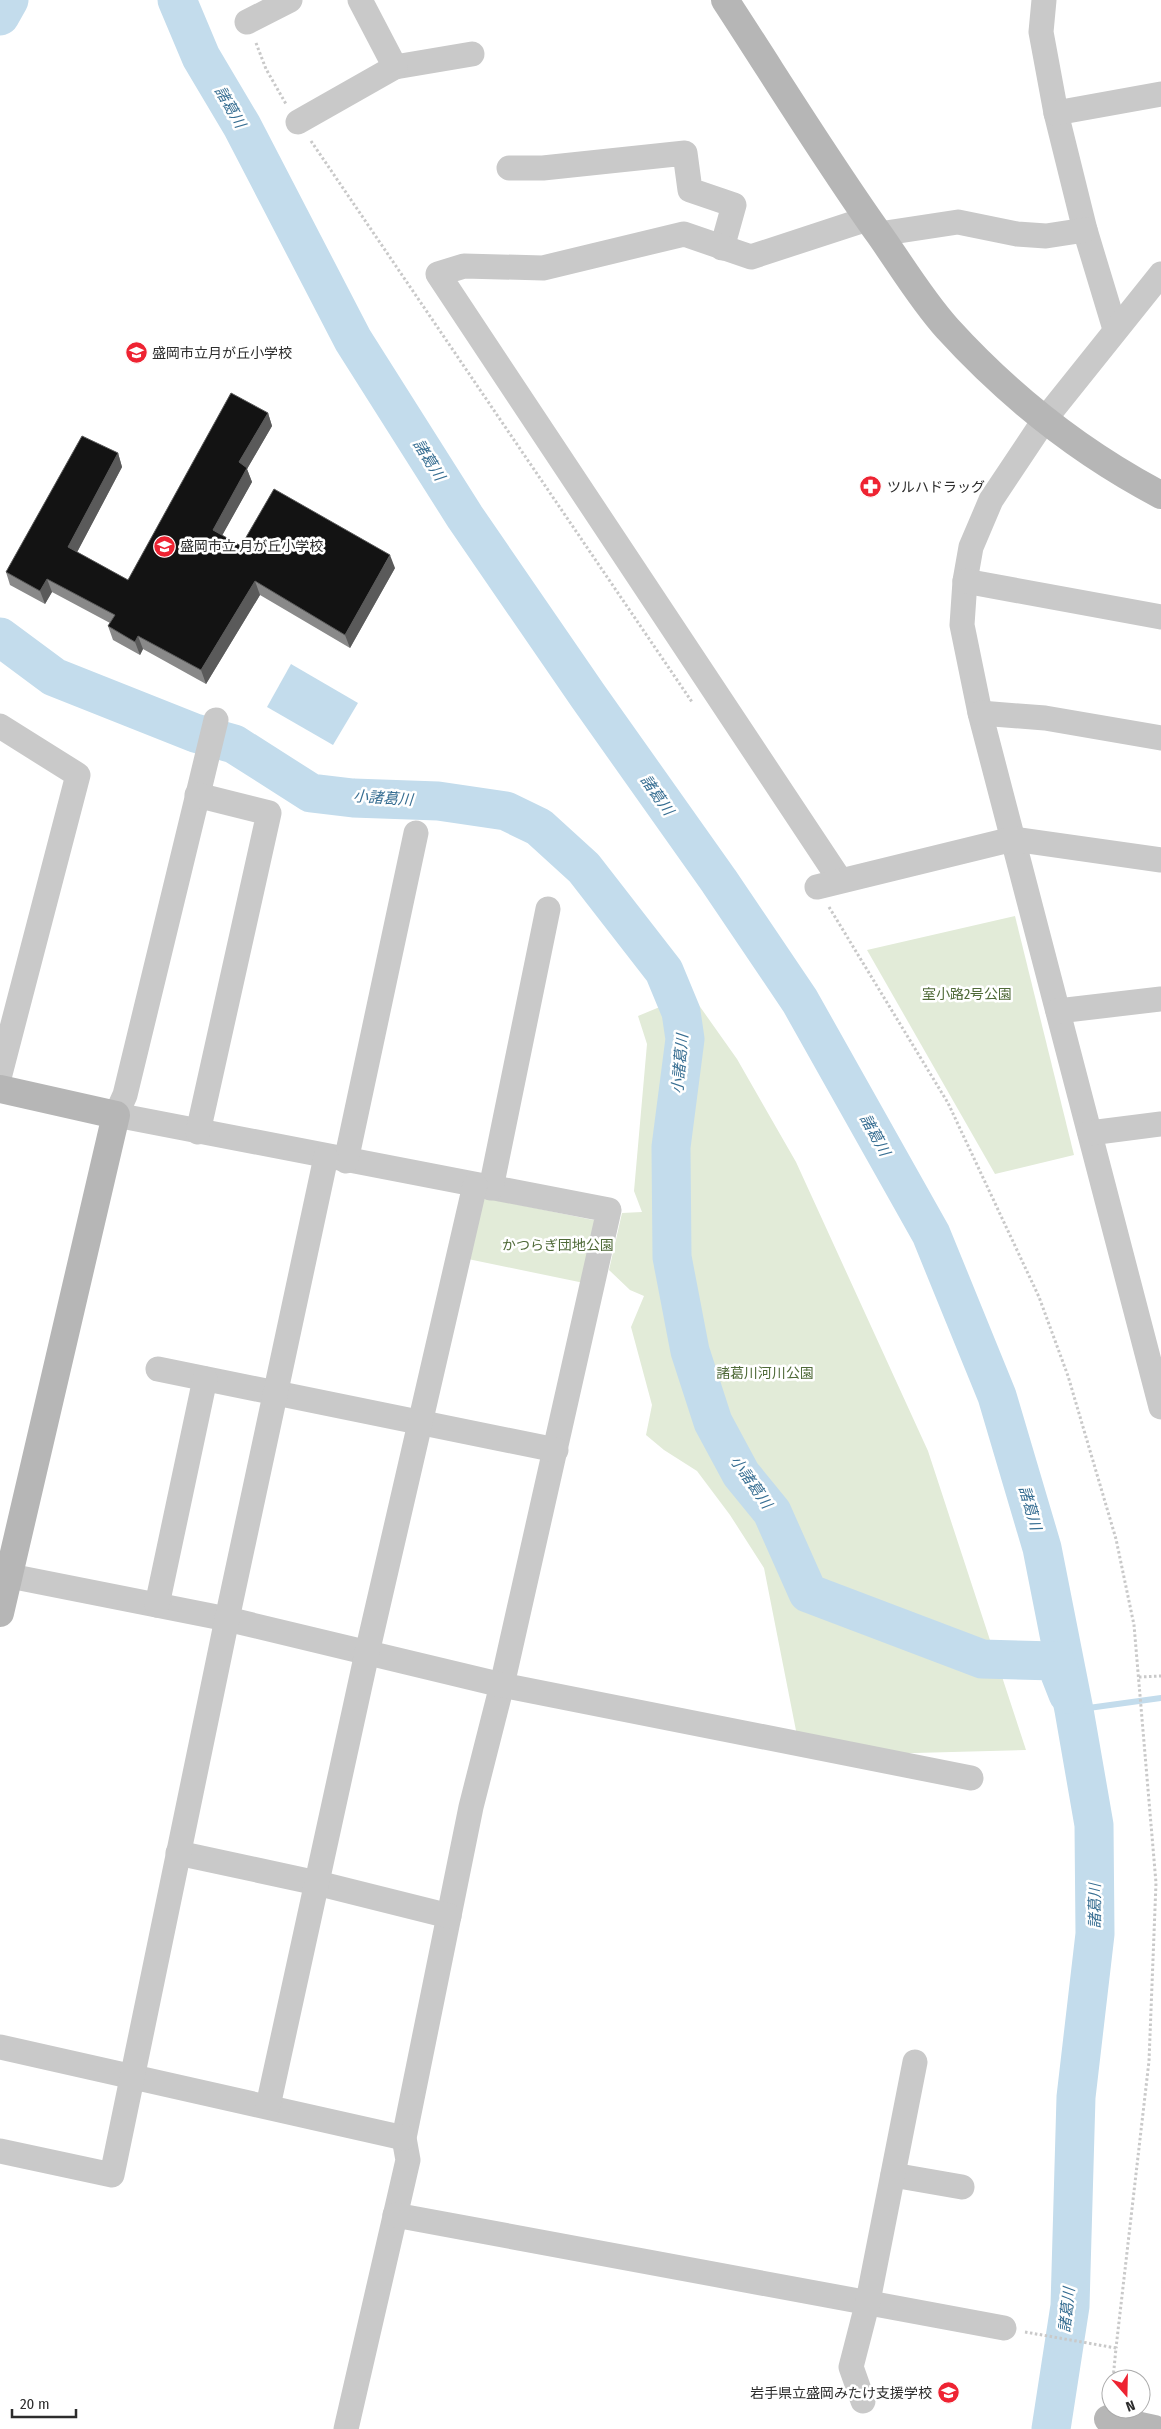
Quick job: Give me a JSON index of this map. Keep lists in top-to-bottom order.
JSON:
{
  "water": ["諸葛川", "小諸葛川"],
  "parks": ["室小路2号公園", "かつらぎ団地公園", "諸葛川河川公園"],
  "places": {
    "school or university": ["盛岡市立月が丘小学校", "盛岡市立 月が丘小学校", "岩手県立盛岡みたけ支援学校"],
    "pharmacy": ["ツルハドラッグ"]
  },
  "scale_bar": "20 m",
  "north": "bottom"
}
